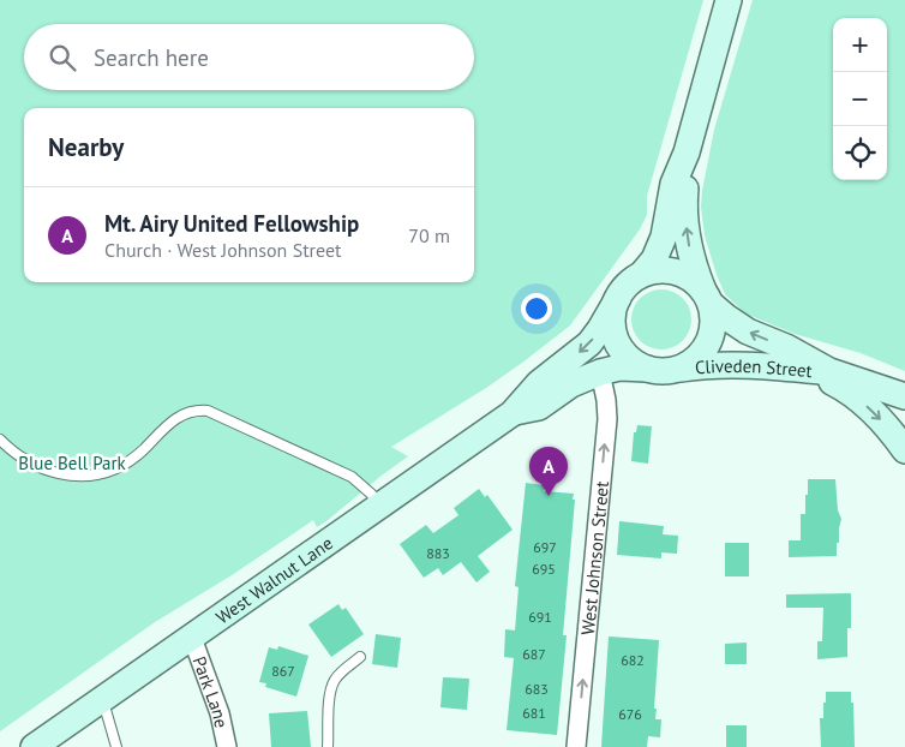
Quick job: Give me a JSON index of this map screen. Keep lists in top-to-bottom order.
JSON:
{
  "streets": {
    "street": [
      "Cliveden Street",
      "West Johnson Street",
      "West Walnut Lane",
      "Park Lane"
    ]
  },
  "crossings": [
    ["Cliveden Street", "West Walnut Lane"],
    ["West Johnson Street", "West Walnut Lane"],
    ["West Walnut Lane", "Park Lane"]
  ],
  "one_way": ["Cliveden Street", "West Johnson Street"],
  "parks": ["Blue Bell Park"],
  "house_numbers": [
    "697",
    "883",
    "695",
    "691",
    "687",
    "682",
    "867",
    "683",
    "681",
    "676"
  ],
  "page": {
    "map_buttons": ["+", "−"],
    "search": "Search here",
    "heading": "Nearby",
    "list": [
      {
        "mark": "A",
        "name": "Mt. Airy United Fellowship",
        "note": "Church · West Johnson Street",
        "value": "70 m"
      }
    ],
    "pins": "A"
  }
}
